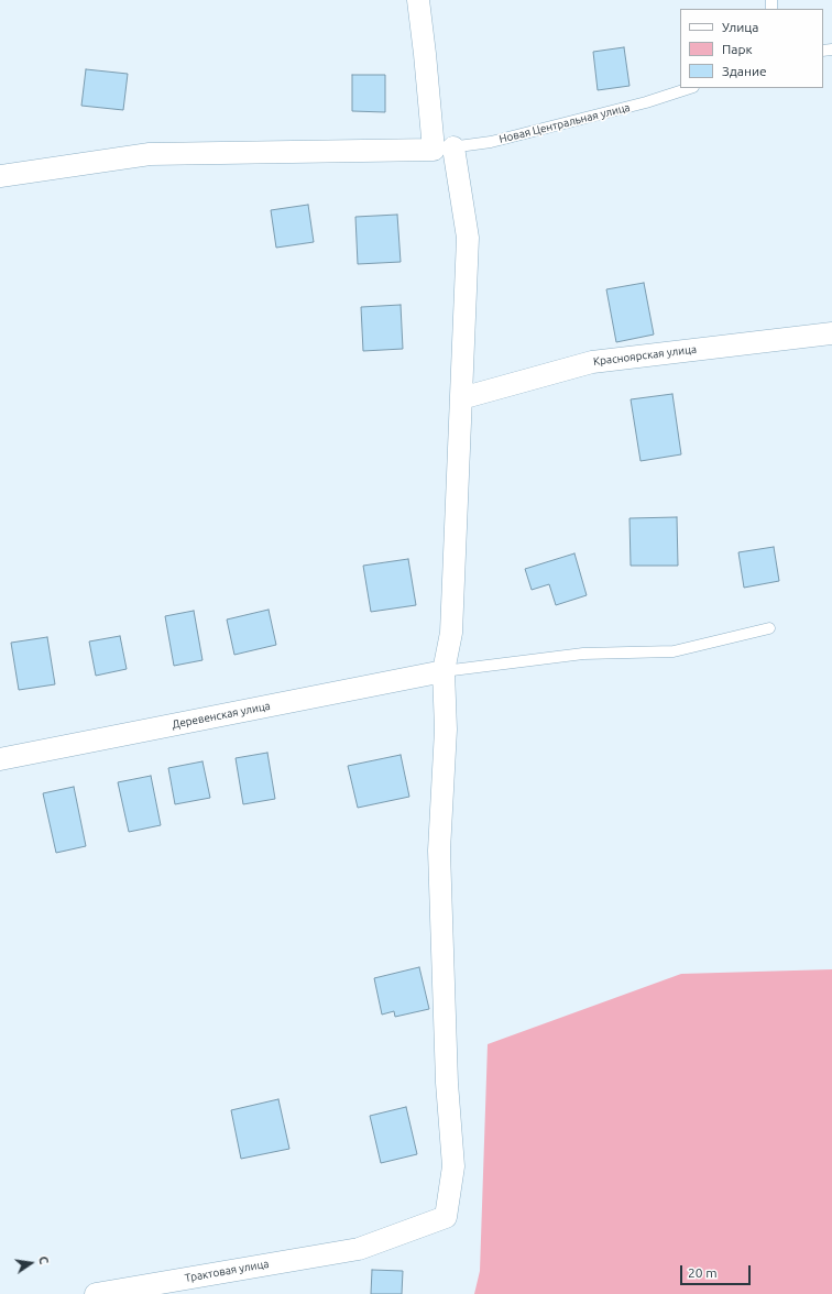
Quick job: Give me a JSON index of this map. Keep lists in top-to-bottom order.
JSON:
{
  "streets": {
    "street": ["Красноярская улица", "Деревенская улица", "Трактовая улица"],
    "lane": ["Новая Центральная улица"]
  },
  "crossings": [
    ["Деревенская улица", "Трактовая улица"]
  ],
  "legend": ["Улица", "Парк", "Здание"],
  "scale_bar": "20 m",
  "north": "right"
}
